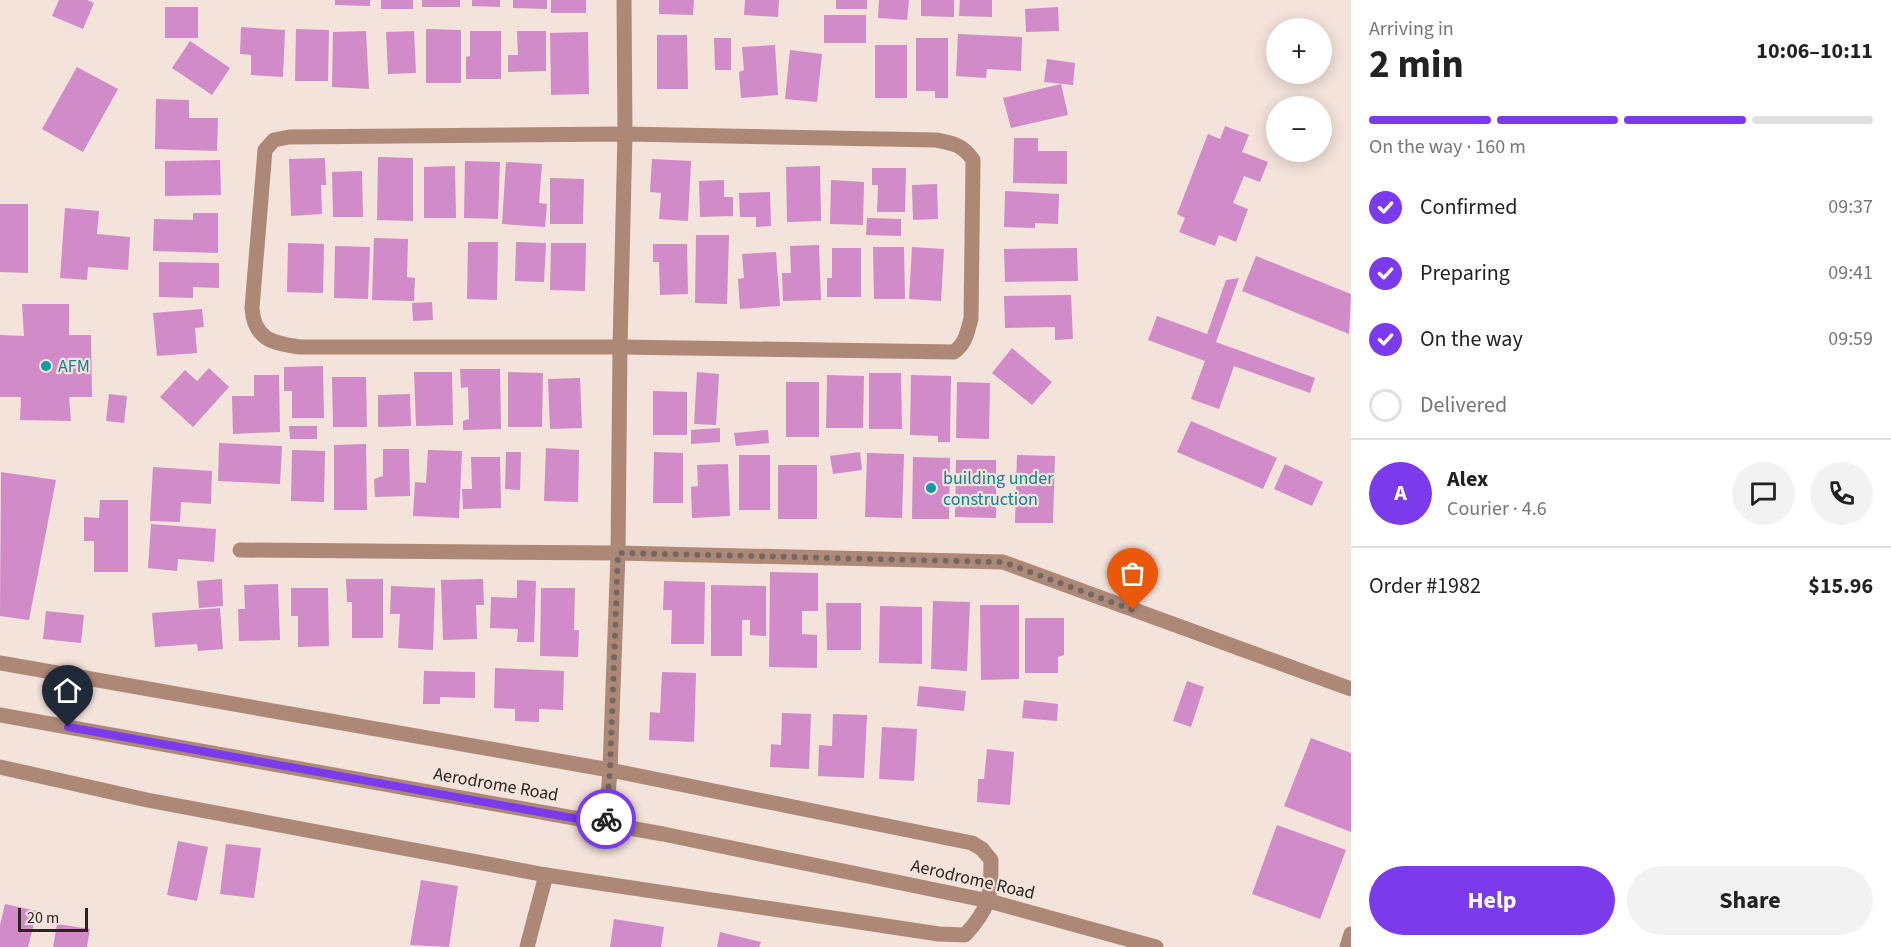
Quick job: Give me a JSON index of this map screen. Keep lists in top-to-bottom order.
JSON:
{
  "streets": {
    "street": ["Aerodrome Road"]
  },
  "places": ["AFM", "building under construction"],
  "scale_bar": "20 m",
  "page": {
    "heading": ["2 min", "Arriving in", "10:06–10:11"],
    "panel": [
      "Alex",
      "Courier · 4.6",
      "Order #1982",
      "$15.96"
    ],
    "map_buttons": ["+", "−"],
    "bar": "On the way · 160 m",
    "list": [
      ["Confirmed", "09:37"],
      ["Preparing", "09:41"],
      ["On the way", "09:59"],
      "Delivered"
    ],
    "round": "A",
    "buttons": ["Help", "Share"],
    "scale": "20 m"
  }
}
